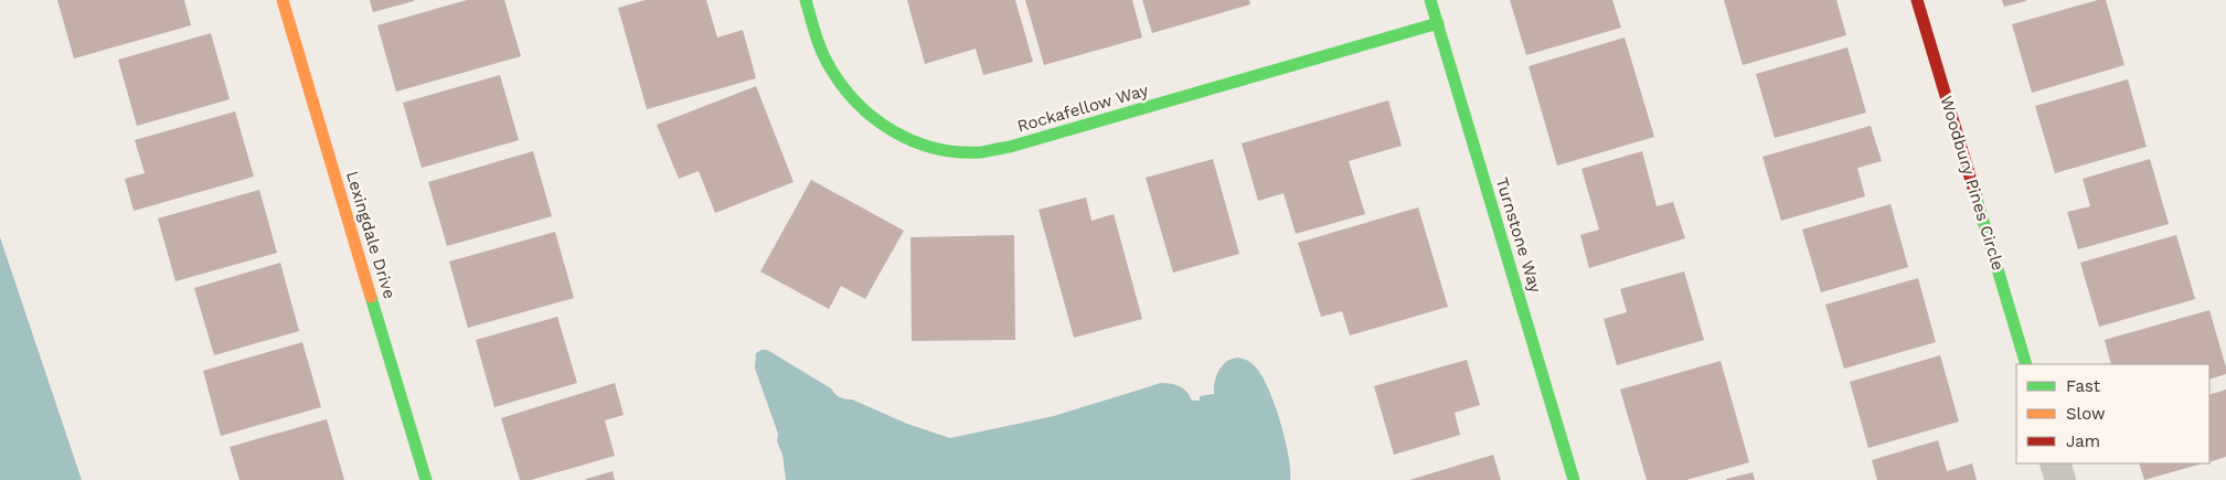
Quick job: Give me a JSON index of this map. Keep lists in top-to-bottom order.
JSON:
{
  "streets": {
    "street": [
      "Rockafellow Way",
      "Woodbury Pines Circle",
      "Lexingdale Drive",
      "Turnstone Way"
    ]
  },
  "crossings": [
    ["Rockafellow Way", "Turnstone Way"]
  ],
  "legend": ["Fast", "Slow", "Jam"]
}
